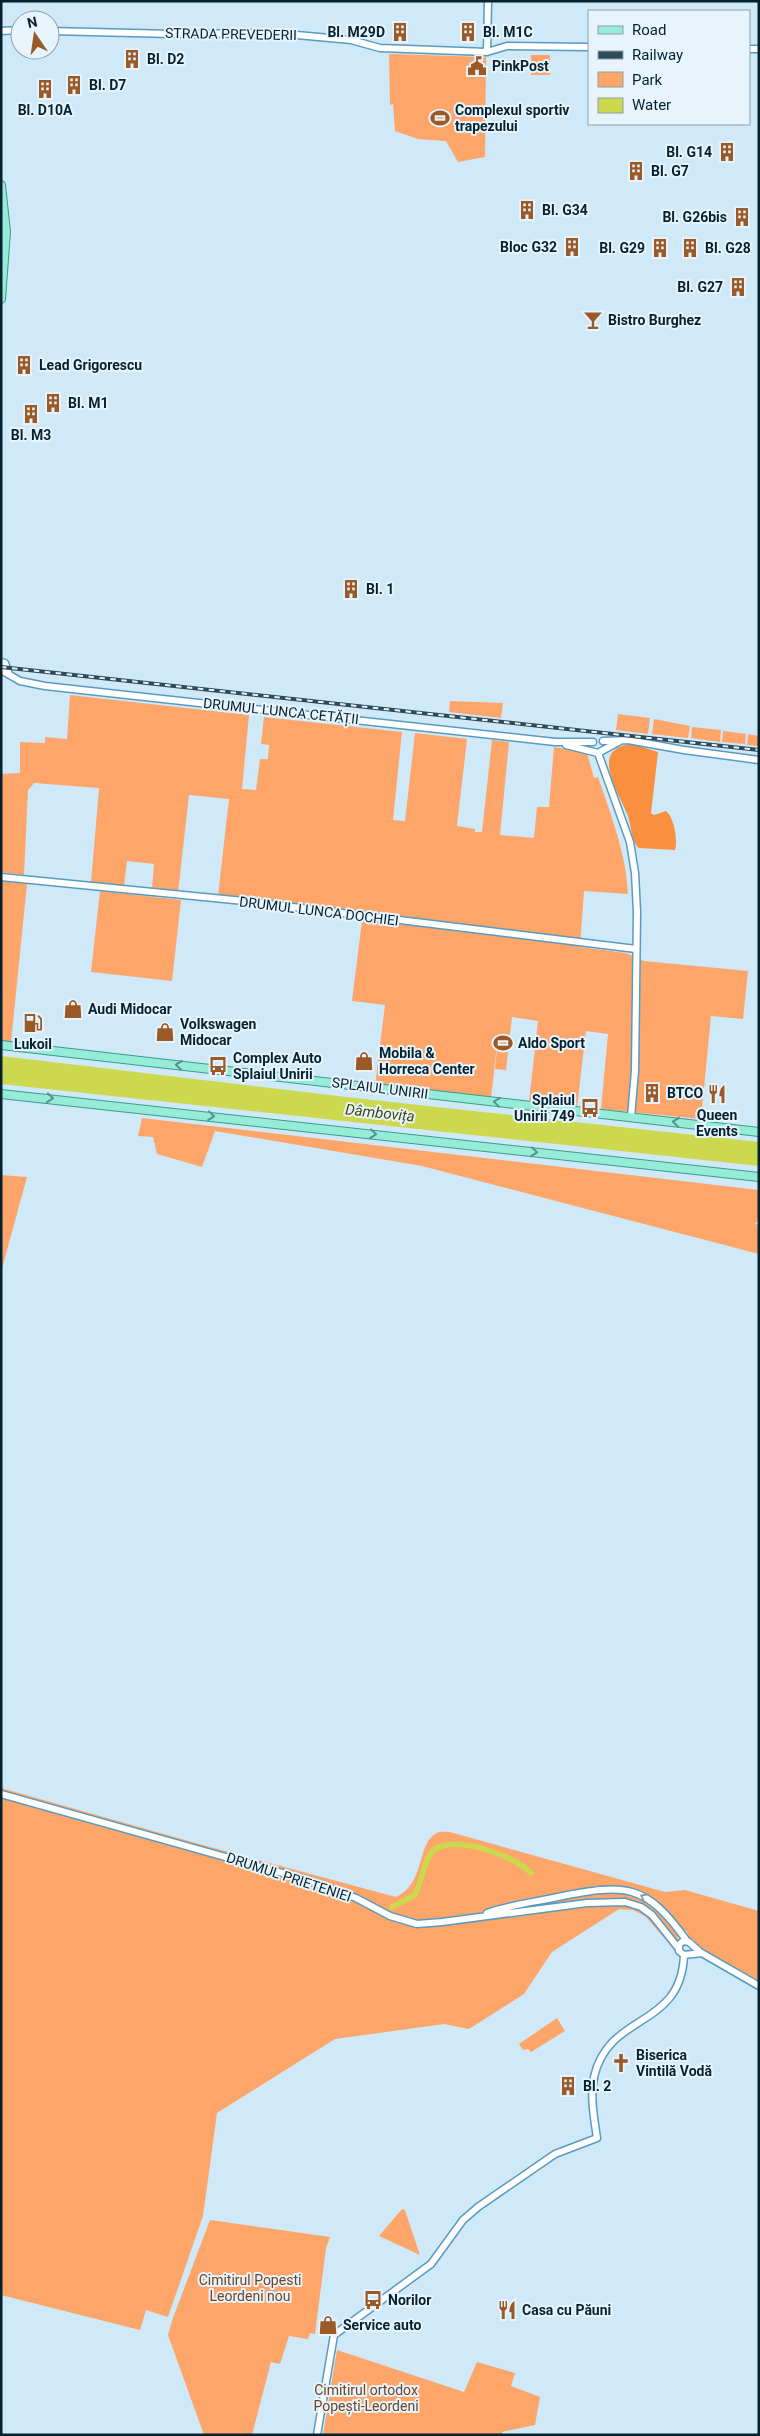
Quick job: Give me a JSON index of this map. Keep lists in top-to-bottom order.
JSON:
{
  "streets": {
    "main road": ["SPLAIUL UNIRII"],
    "street": [
      "STRADA PREVEDERII",
      "DRUMUL LUNCA CETĂȚII",
      "DRUMUL LUNCA DOCHIEI",
      "DRUMUL PRIETENIEI"
    ]
  },
  "water": ["Dâmbovița"],
  "parks": ["Cimitirul Popesti Leordeni nou", "Cimitirul ortodox Popești-Leordeni"],
  "places": {
    "building": [
      "Bl. M29D",
      "Bl. M1C",
      "Bl. D2",
      "Bl. D7",
      "Bl. D10A",
      "Bl. G14",
      "Bl. G7",
      "Bl. G34",
      "Bl. G26bis",
      "Bloc G32",
      "Bl. G29",
      "Bl. G28",
      "Bl. G27",
      "Lead Grigorescu",
      "Bl. M1",
      "Bl. M3",
      "Bl. 1",
      "BTCO",
      "Bl. 2"
    ],
    "public building": ["PinkPost"],
    "sports": ["Complexul sportiv trapezului", "Aldo Sport"],
    "bar": ["Bistro Burghez"],
    "shop": [
      "Audi Midocar",
      "Volkswagen Midocar",
      "Mobila & Horreca Center",
      "Service auto"
    ],
    "fuel station": ["Lukoil"],
    "bus stop": ["Complex Auto Splaiul Unirii", "Splaiul Unirii 749", "Norilor"],
    "restaurant": ["Queen Events", "Casa cu Păuni"],
    "church": ["Biserica Vintilă Vodă"]
  },
  "legend": [
    "Road",
    "Railway",
    "Park",
    "Water"
  ],
  "north": "top"
}
